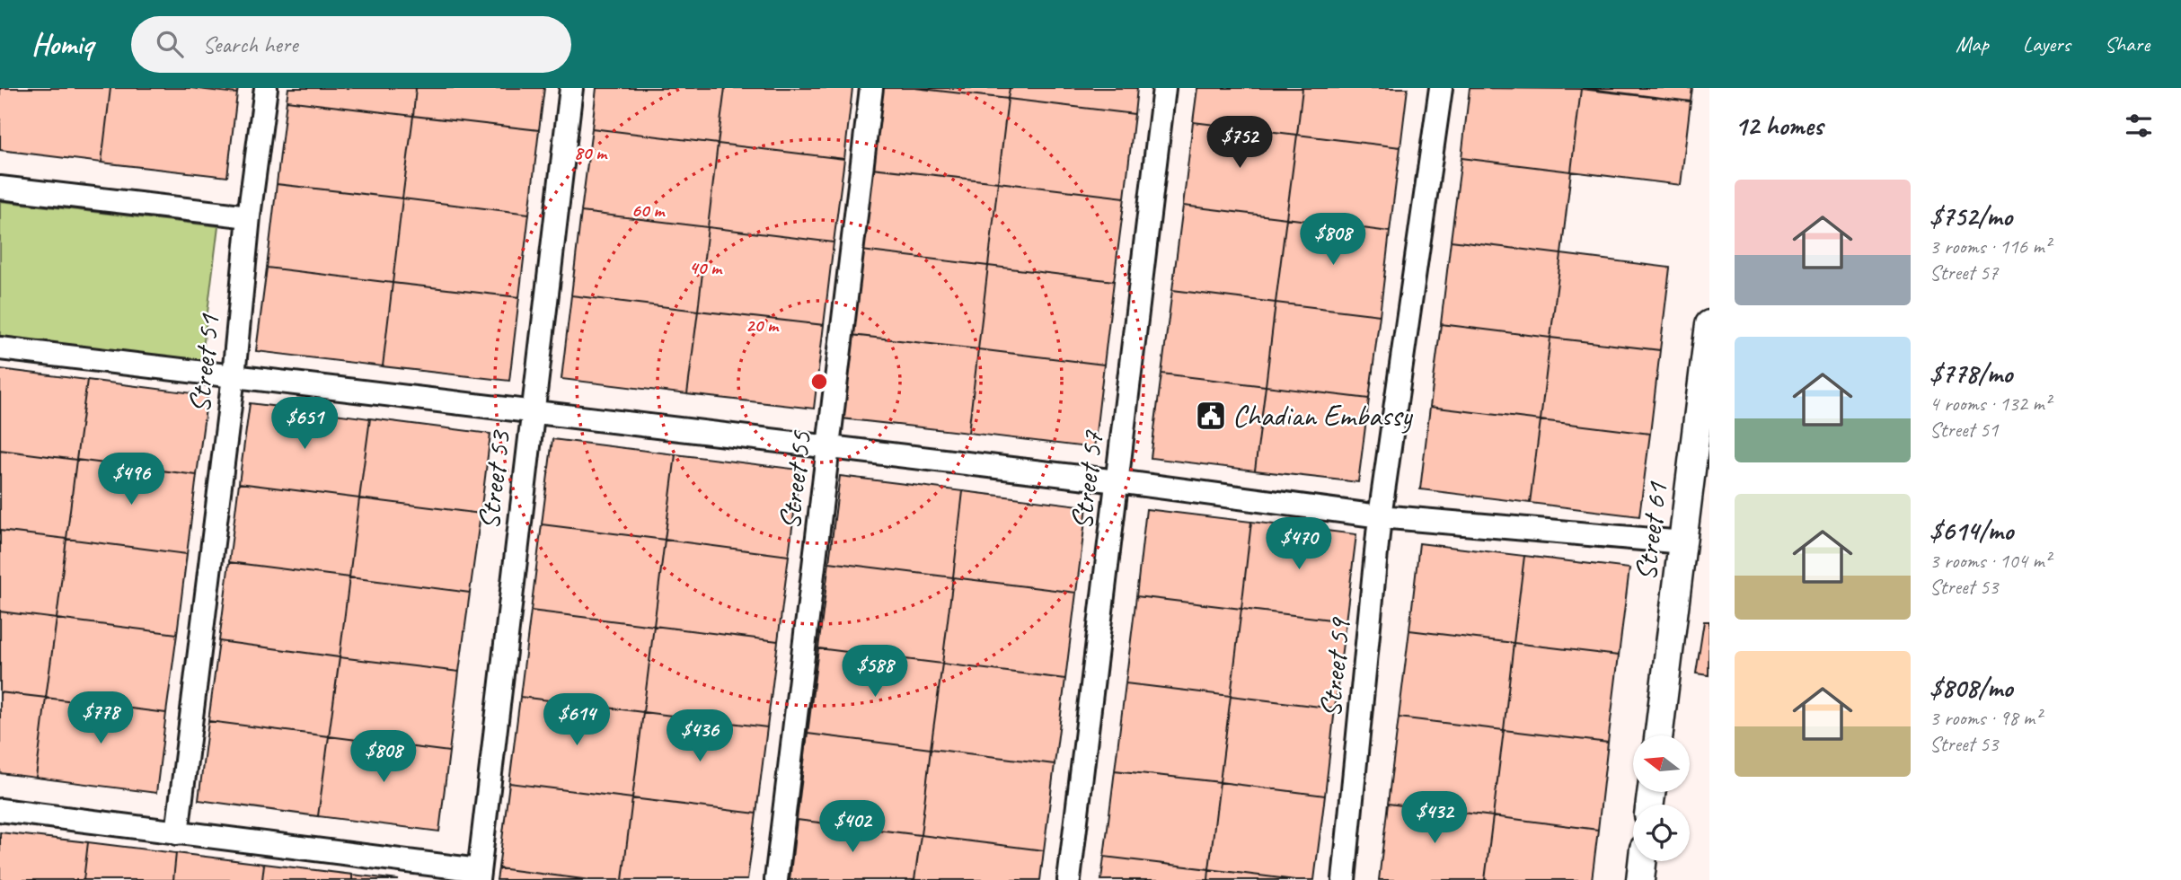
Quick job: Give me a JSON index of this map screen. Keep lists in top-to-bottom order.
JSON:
{
  "streets": {
    "street": [
      "Street 51",
      "Street 53",
      "Street 55",
      "Street 57",
      "Street 61",
      "Street 59"
    ]
  },
  "places": {
    "public building": ["Chadian Embassy"]
  },
  "north": "left",
  "page": {
    "header": "Homiq",
    "search": "Search here",
    "nav": ["Map", "Layers", "Share"],
    "heading": "12 homes",
    "price": [
      "$752",
      "$808",
      "$651",
      "$496",
      "$470",
      "$588",
      "$778",
      "$614",
      "$436",
      "$808",
      "$432",
      "$402"
    ],
    "list": [
      {
        "name": "$752/mo",
        "note": "3 rooms · 116 m² · Street 57"
      },
      {
        "name": "$778/mo",
        "note": "4 rooms · 132 m² · Street 51"
      },
      {
        "name": "$614/mo",
        "note": "3 rooms · 104 m² · Street 53"
      },
      {
        "name": "$808/mo",
        "note": "3 rooms · 98 m² · Street 53"
      }
    ]
  },
  "rings": [
    "80 m",
    "60 m",
    "40 m",
    "20 m"
  ]
}
